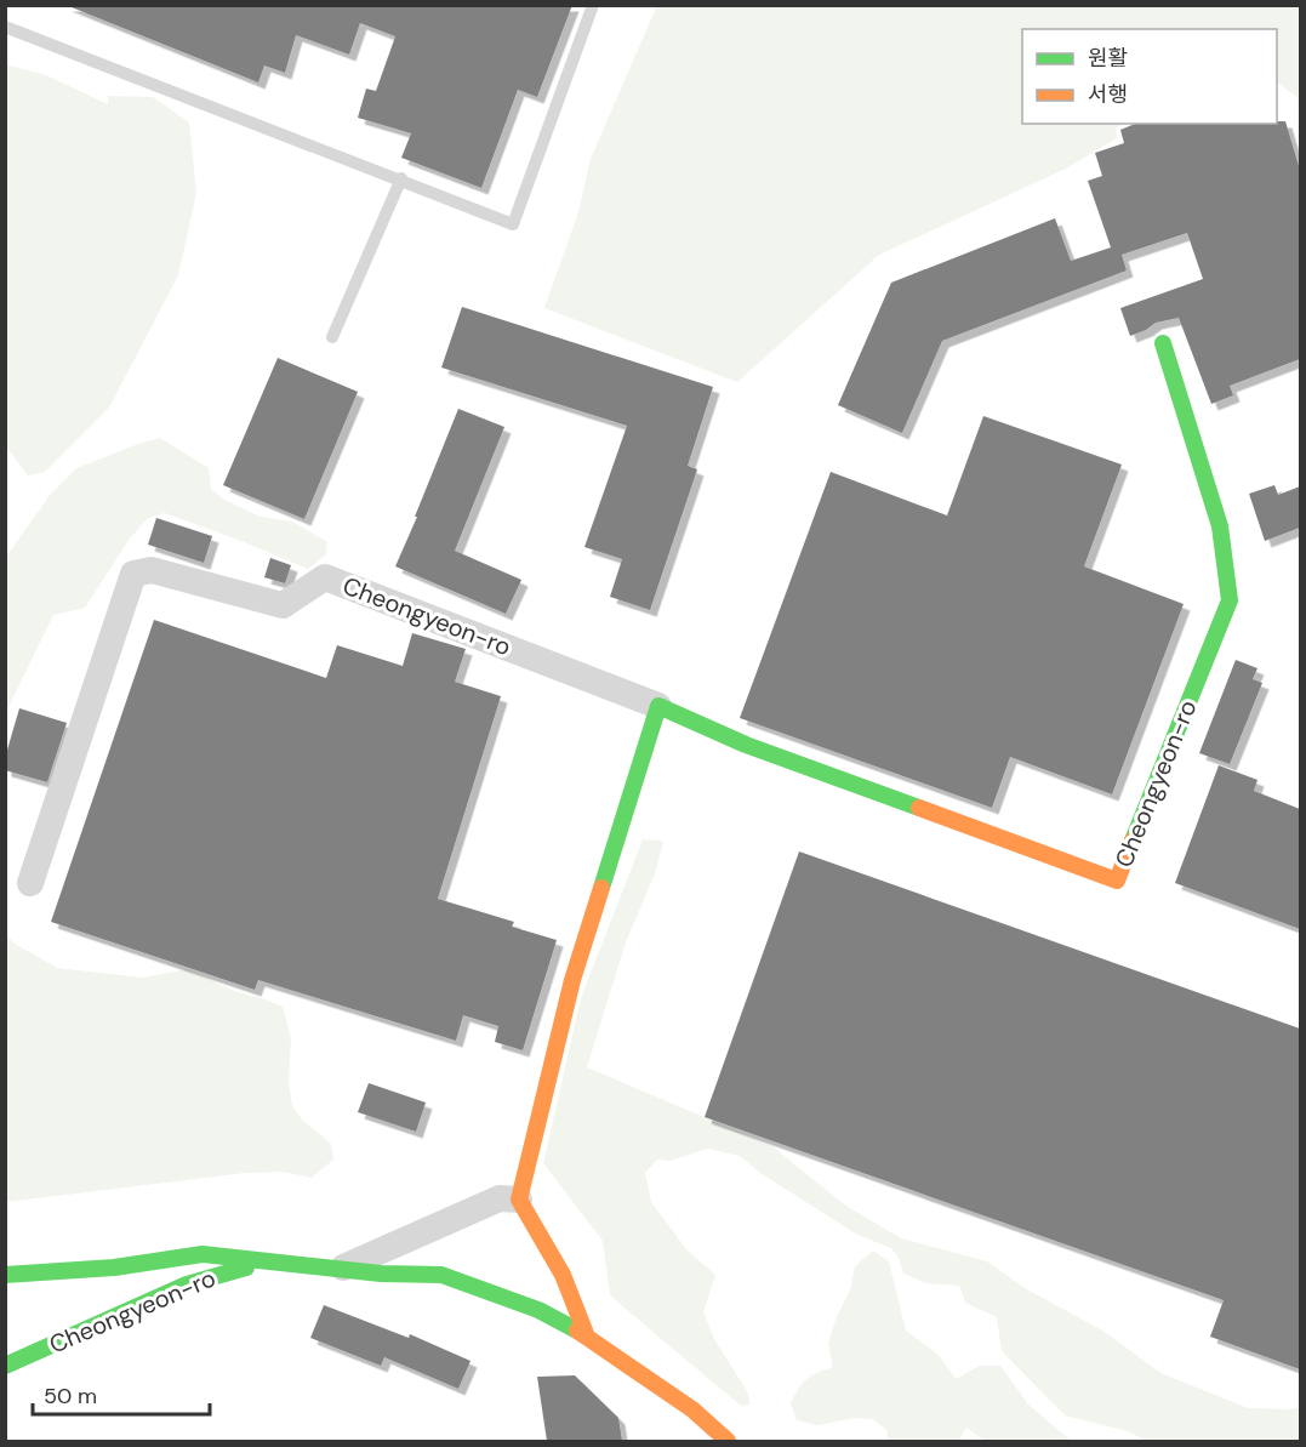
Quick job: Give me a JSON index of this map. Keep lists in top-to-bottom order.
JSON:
{
  "streets": {
    "street": ["Cheongyeon-ro"]
  },
  "legend": ["원활", "서행"],
  "scale_bar": "50 m"
}
